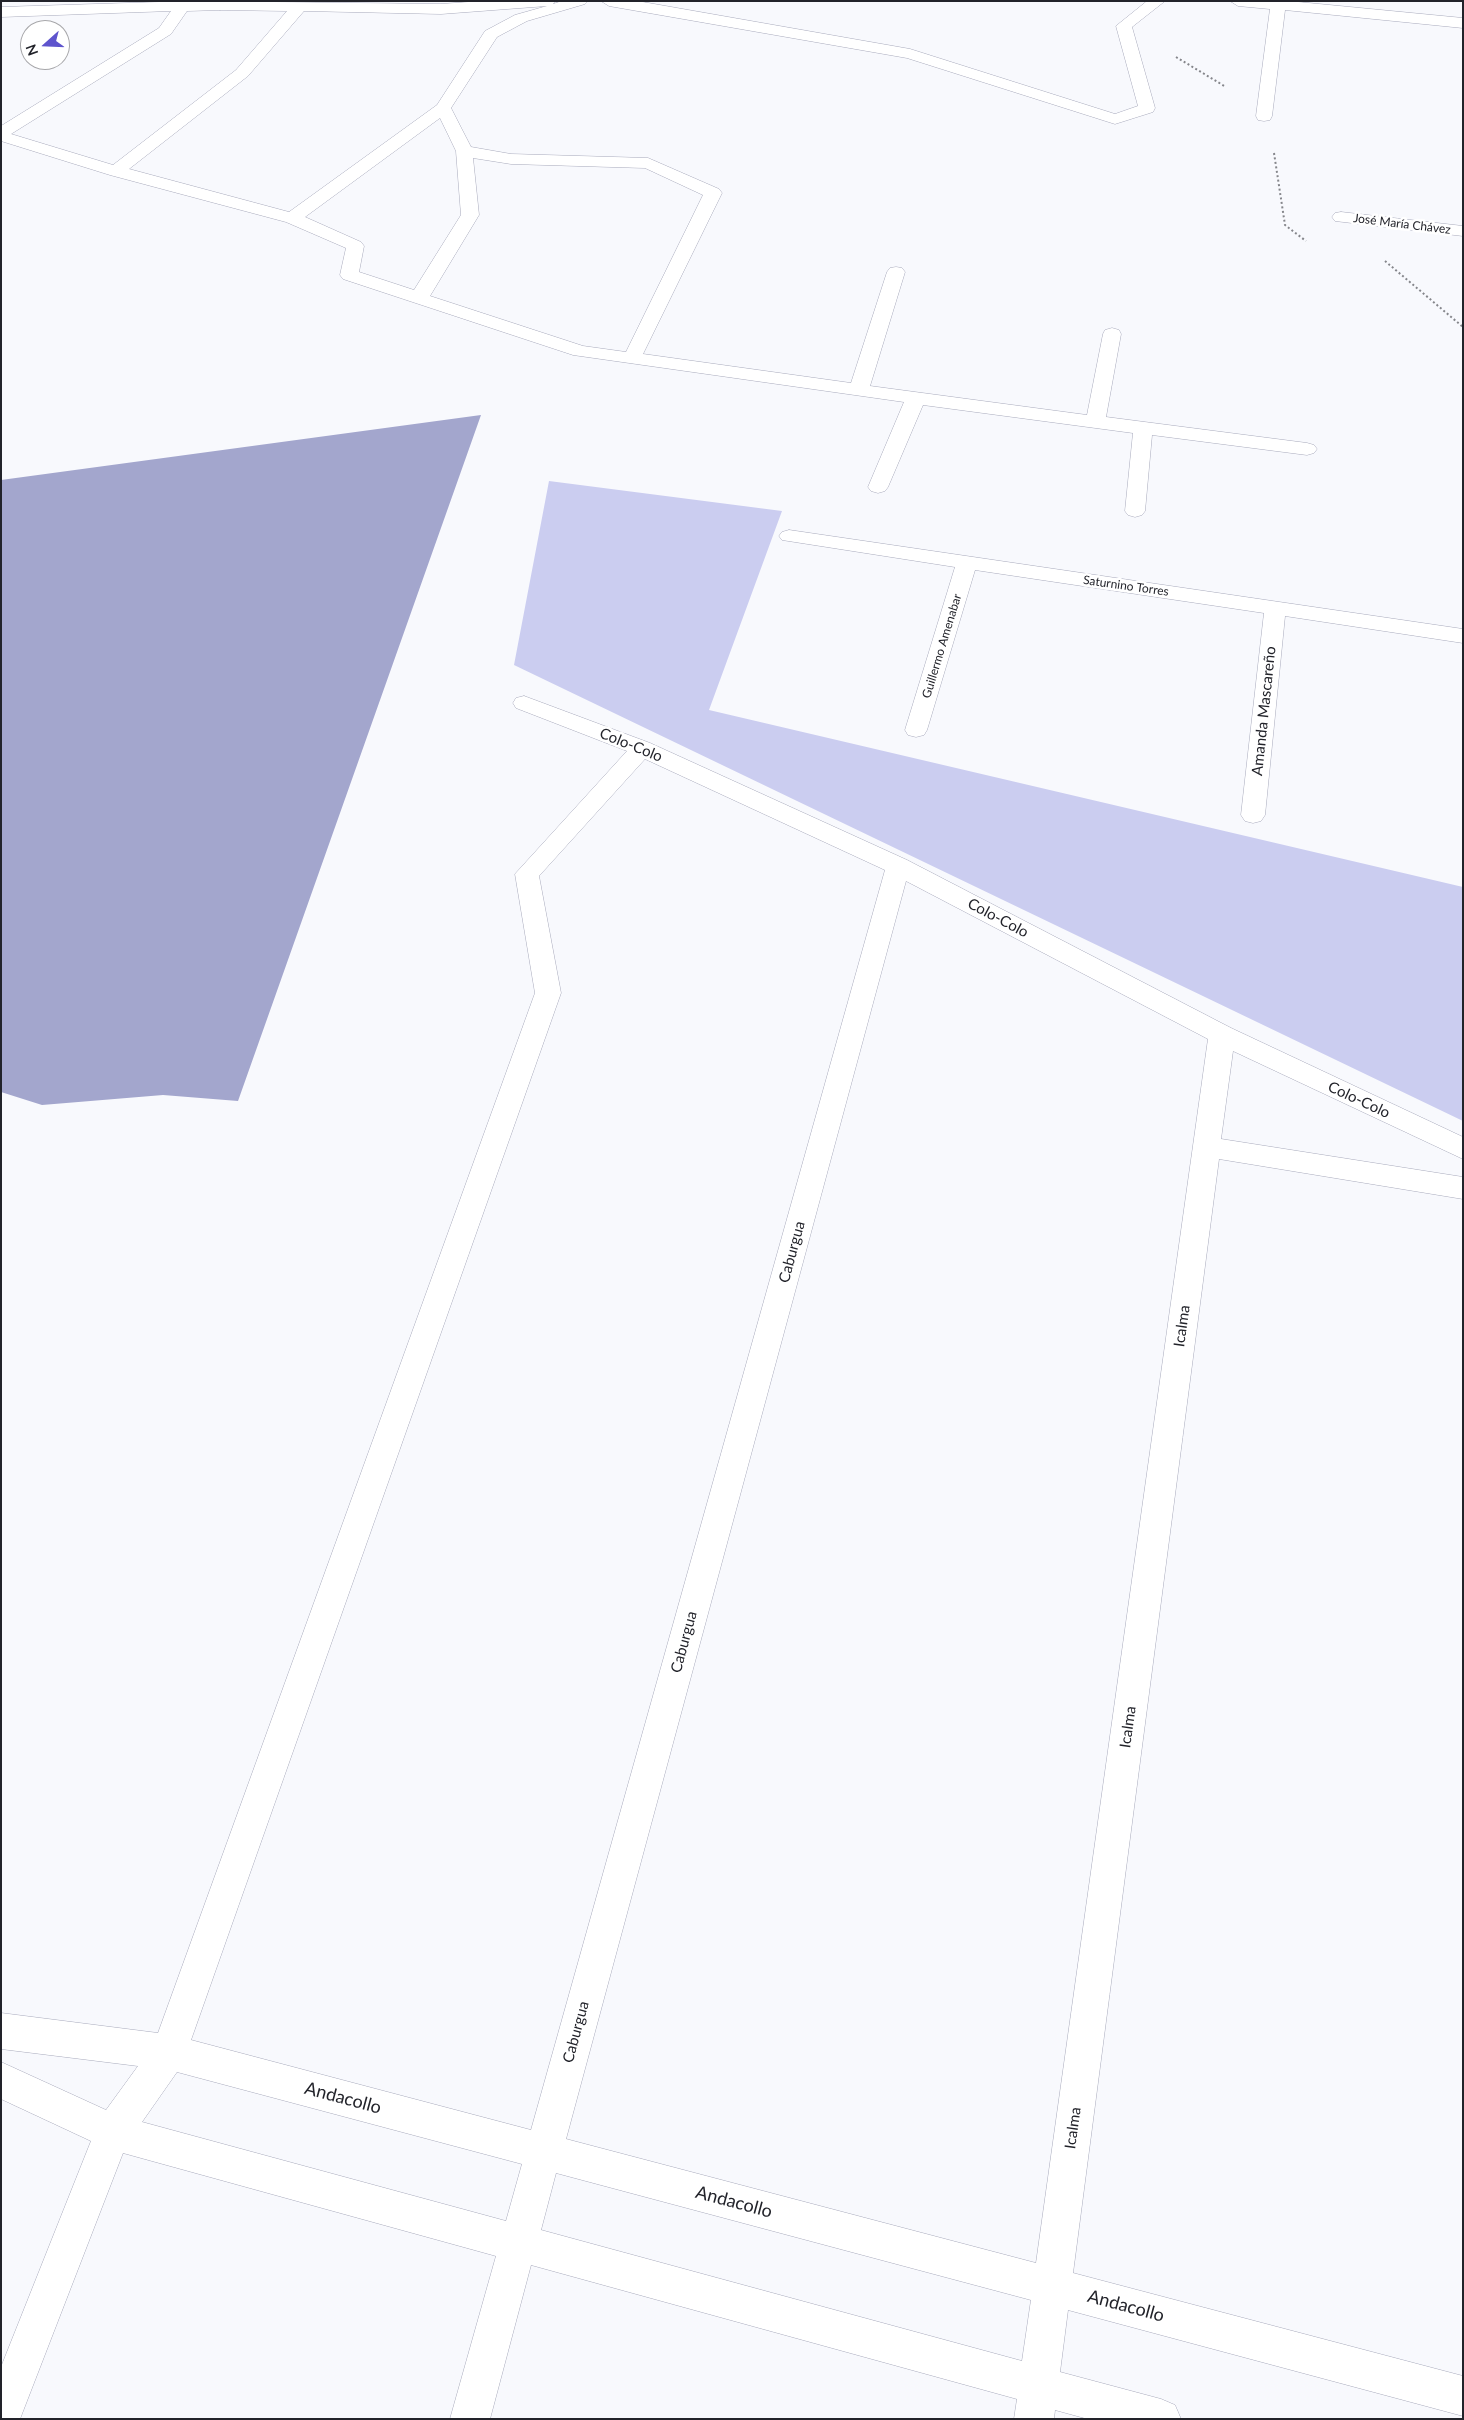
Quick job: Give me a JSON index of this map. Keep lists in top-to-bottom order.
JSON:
{
  "streets": {
    "street": [
      "José María Chávez",
      "Saturnino Torres",
      "Guillermo Amenabar",
      "Amanda Mascareño",
      "Colo-Colo",
      "Caburgua",
      "Icalma",
      "Andacollo"
    ]
  },
  "crossings": [
    ["Saturnino Torres", "Guillermo Amenabar"],
    ["Saturnino Torres", "Amanda Mascareño"],
    ["Colo-Colo", "Caburgua"],
    ["Colo-Colo", "Icalma"],
    ["Caburgua", "Andacollo"],
    ["Icalma", "Andacollo"]
  ],
  "north": "left"
}
